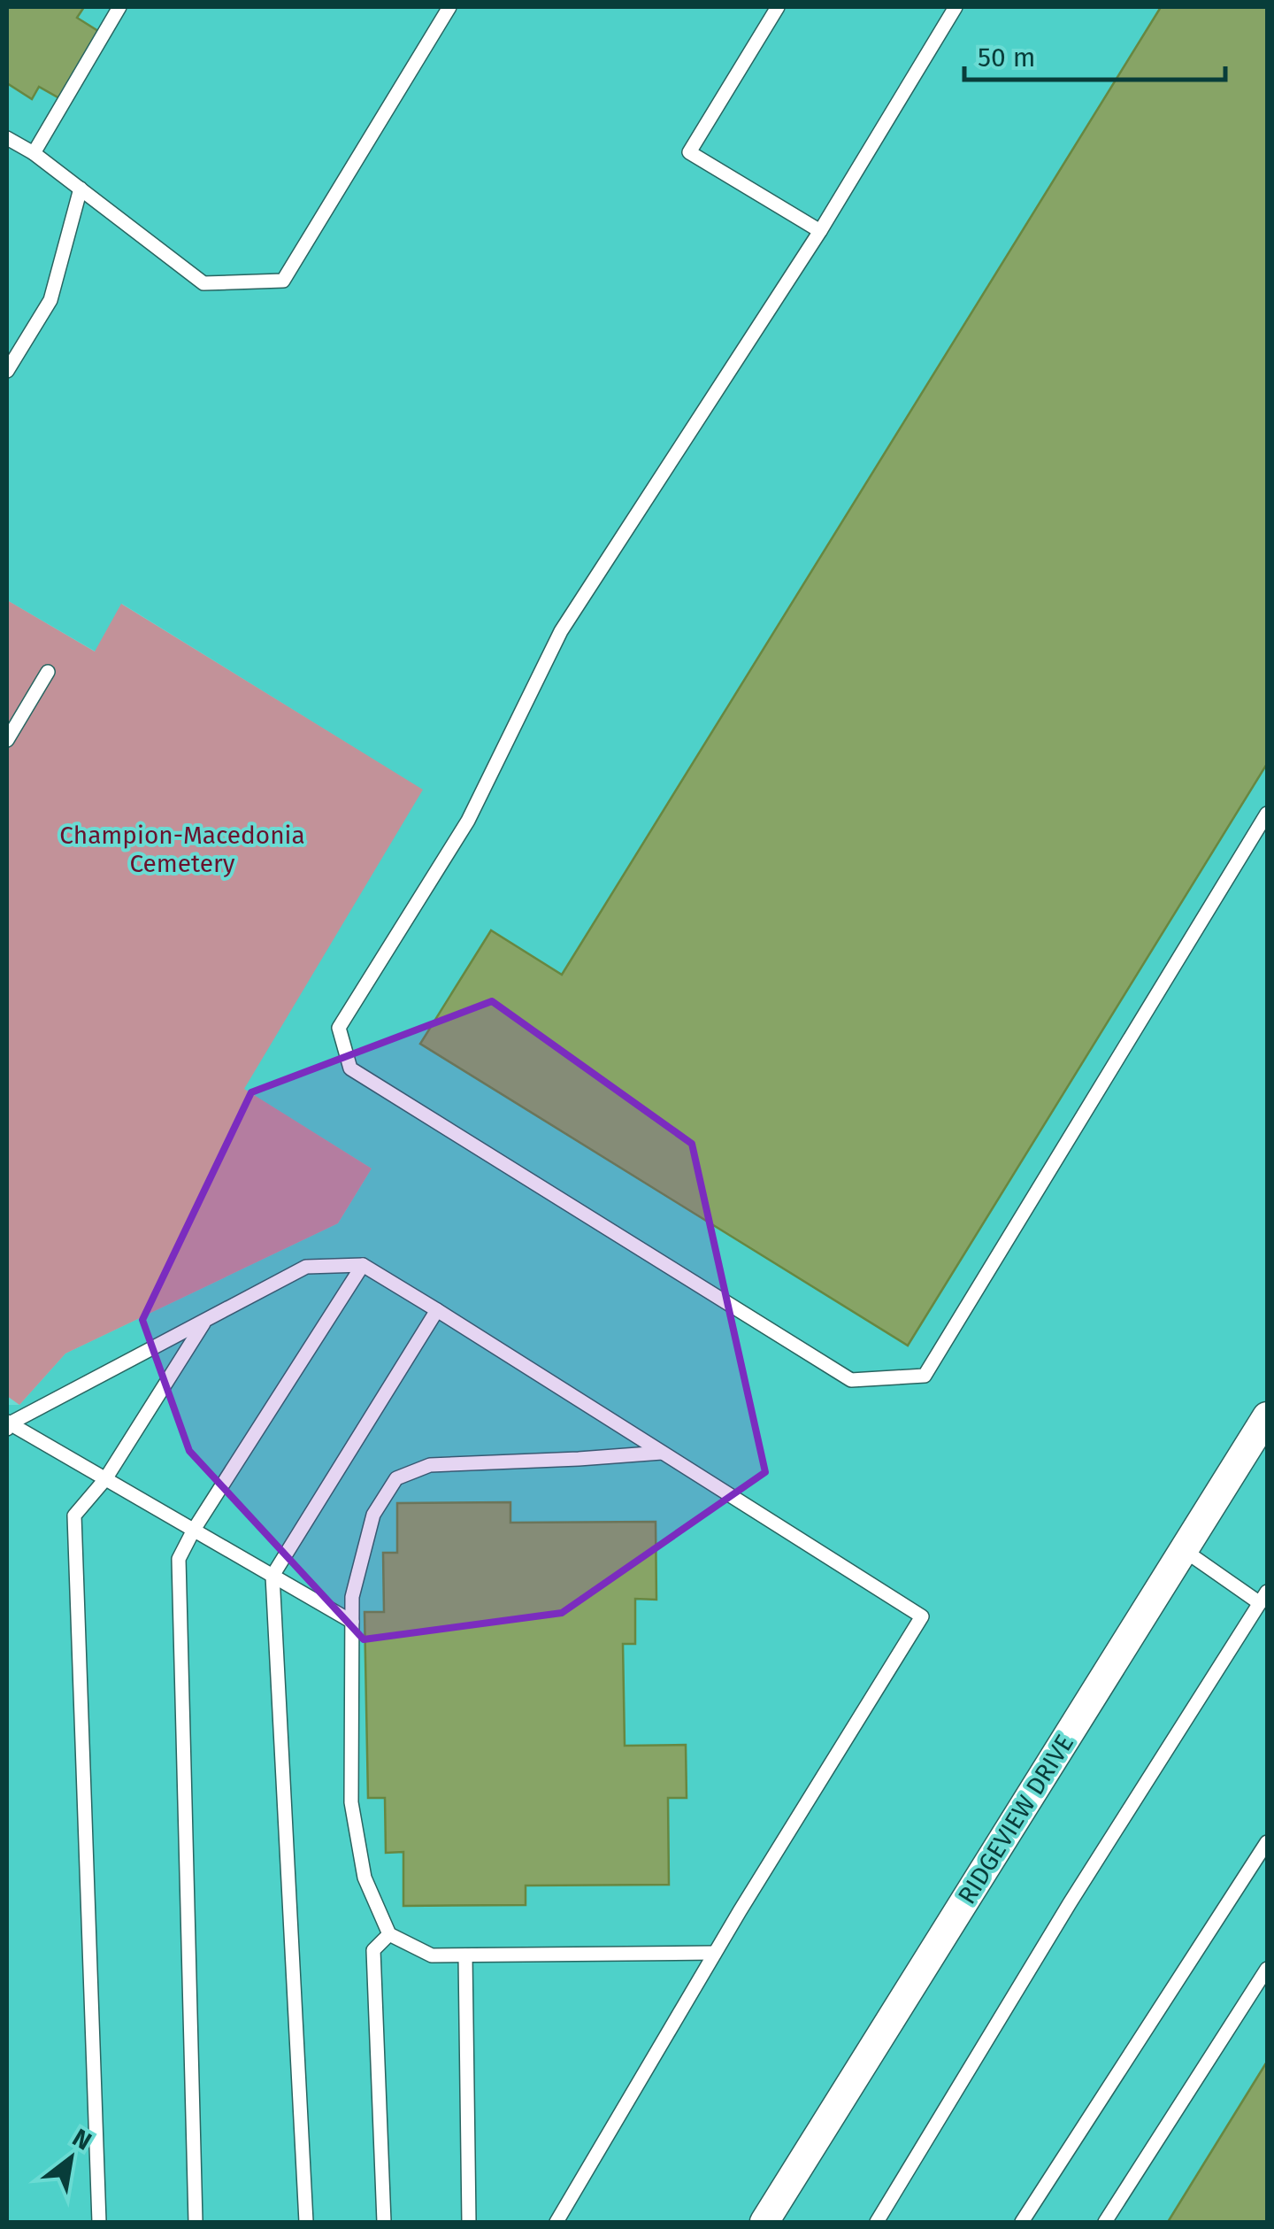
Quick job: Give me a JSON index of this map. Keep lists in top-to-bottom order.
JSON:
{
  "streets": {
    "street": ["RIDGEVIEW DRIVE"]
  },
  "parks": ["Champion-Macedonia Cemetery"],
  "scale_bar": "50 m",
  "north": "top right"
}
